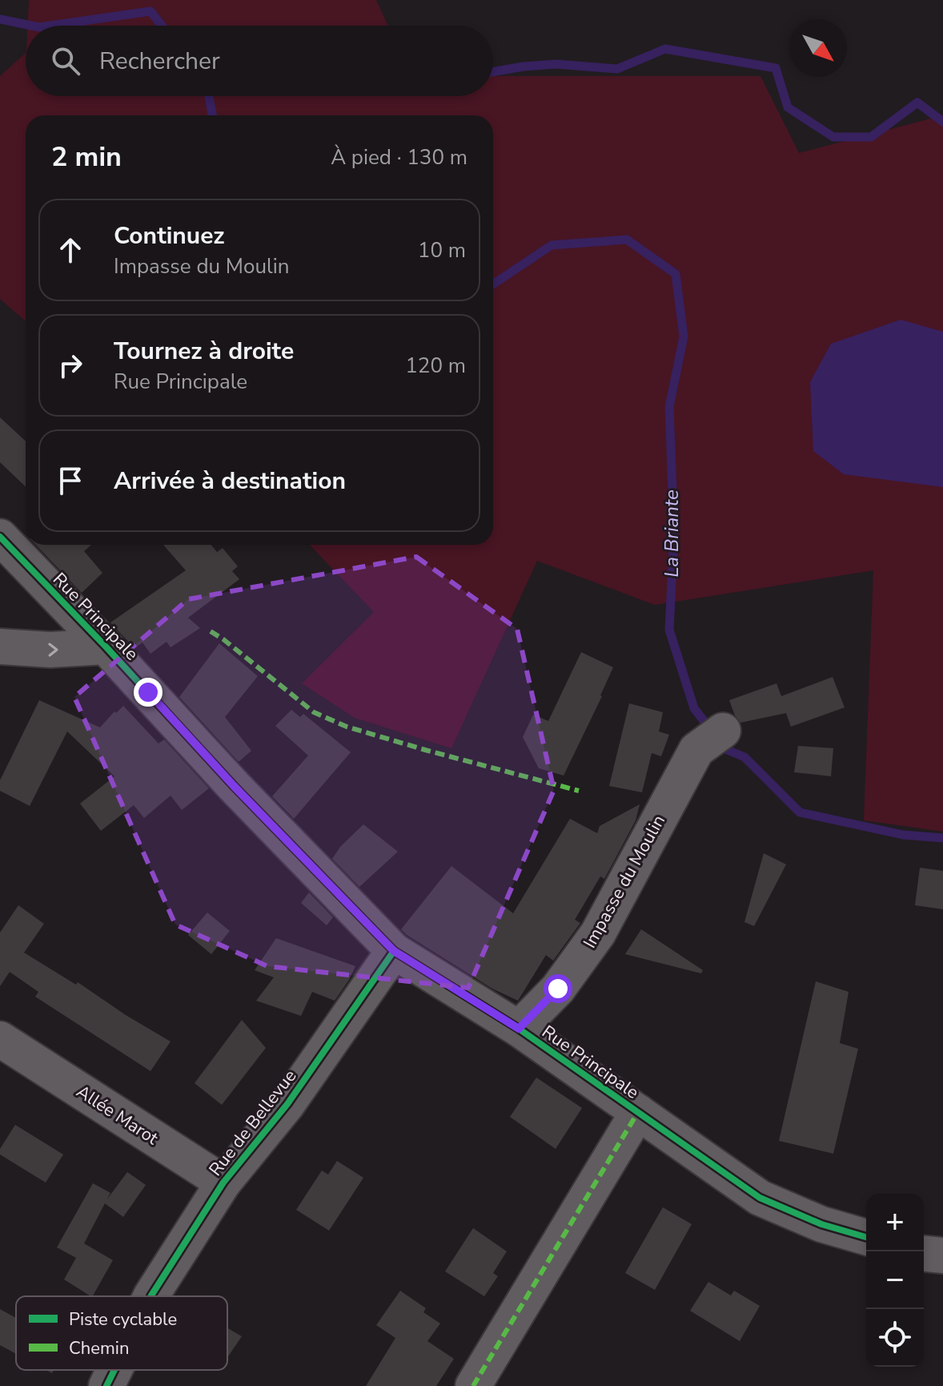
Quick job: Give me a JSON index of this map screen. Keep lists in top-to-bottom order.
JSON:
{
  "streets": {
    "street": [
      "Rue Principale",
      "Impasse du Moulin",
      "Allée Marot",
      "Rue de Bellevue"
    ]
  },
  "crossings": [
    ["Rue Principale", "Impasse du Moulin"],
    ["Rue Principale", "Rue de Bellevue"],
    ["Allée Marot", "Rue de Bellevue"]
  ],
  "water": ["La Briante"],
  "legend": ["Piste cyclable", "Chemin"],
  "north": "bottom right",
  "page": {
    "search": "Rechercher",
    "heading": ["2 min", "À pied · 130 m"],
    "list": [
      ["Continuez", "Impasse du Moulin", "10 m"],
      ["Tournez à droite", "Rue Principale", "120 m"],
      "Arrivée à destination"
    ],
    "map_buttons": ["+", "−"]
  }
}
